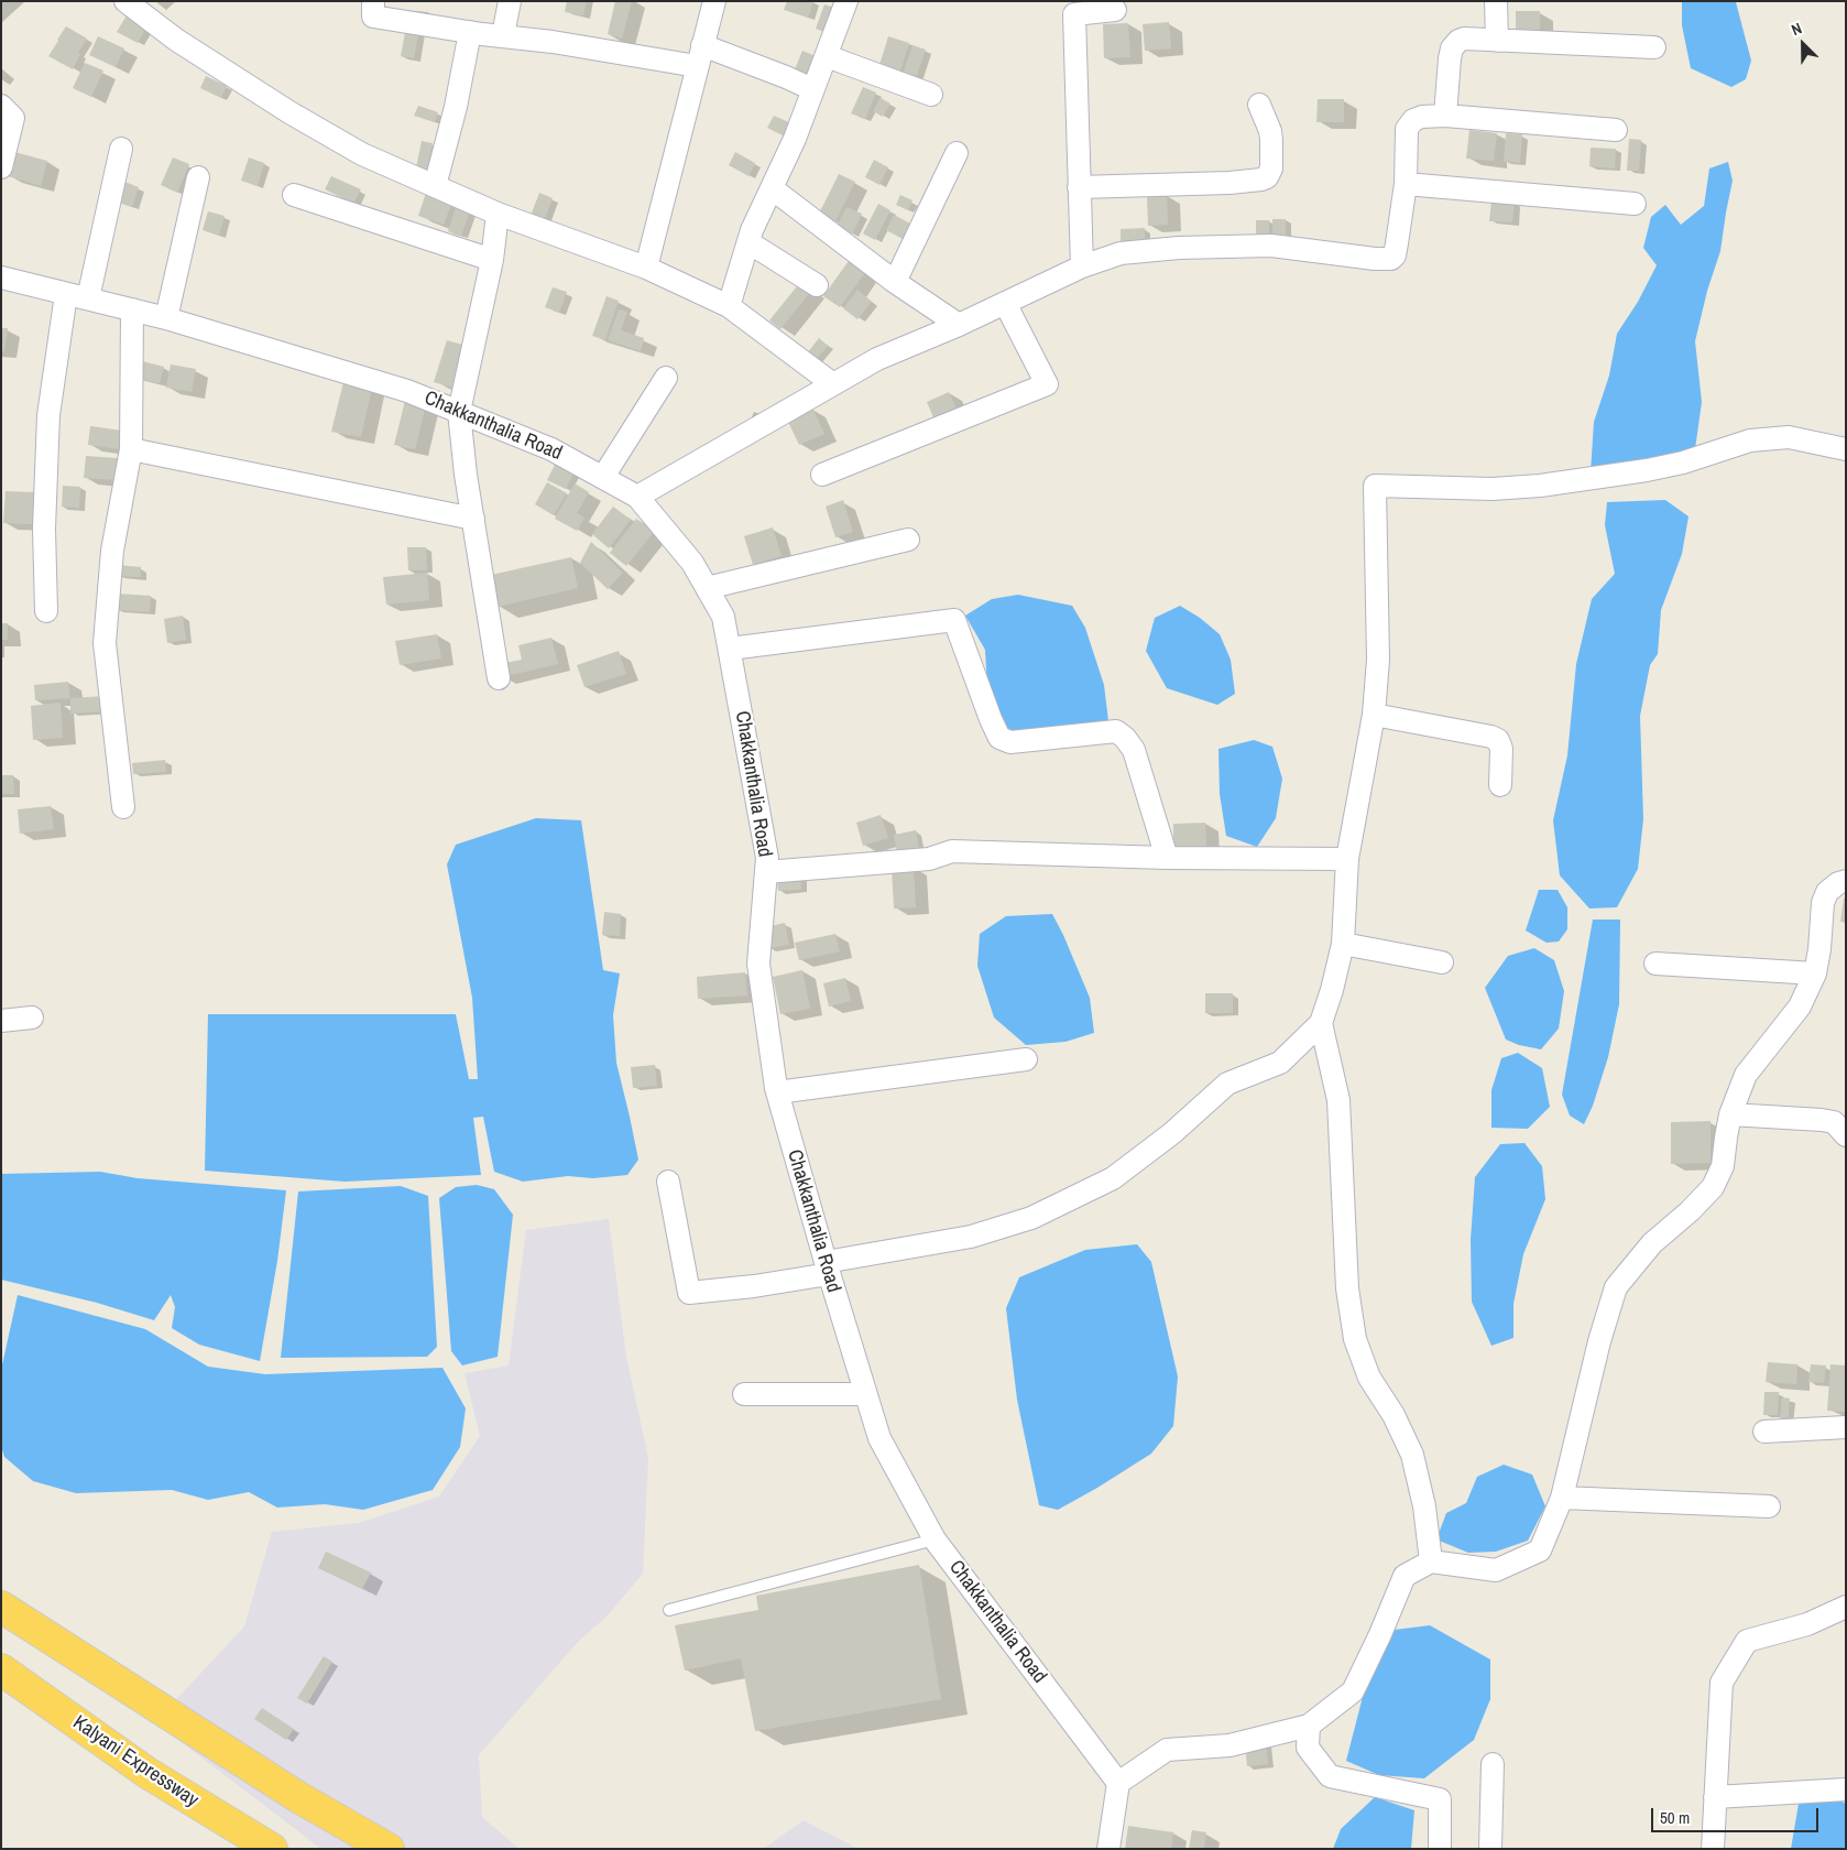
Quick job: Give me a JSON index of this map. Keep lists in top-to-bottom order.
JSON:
{
  "streets": {
    "highway": ["Kalyani Expressway"],
    "street": ["Chakkanthalia Road"]
  },
  "scale_bar": "50 m",
  "north": "top left"
}
